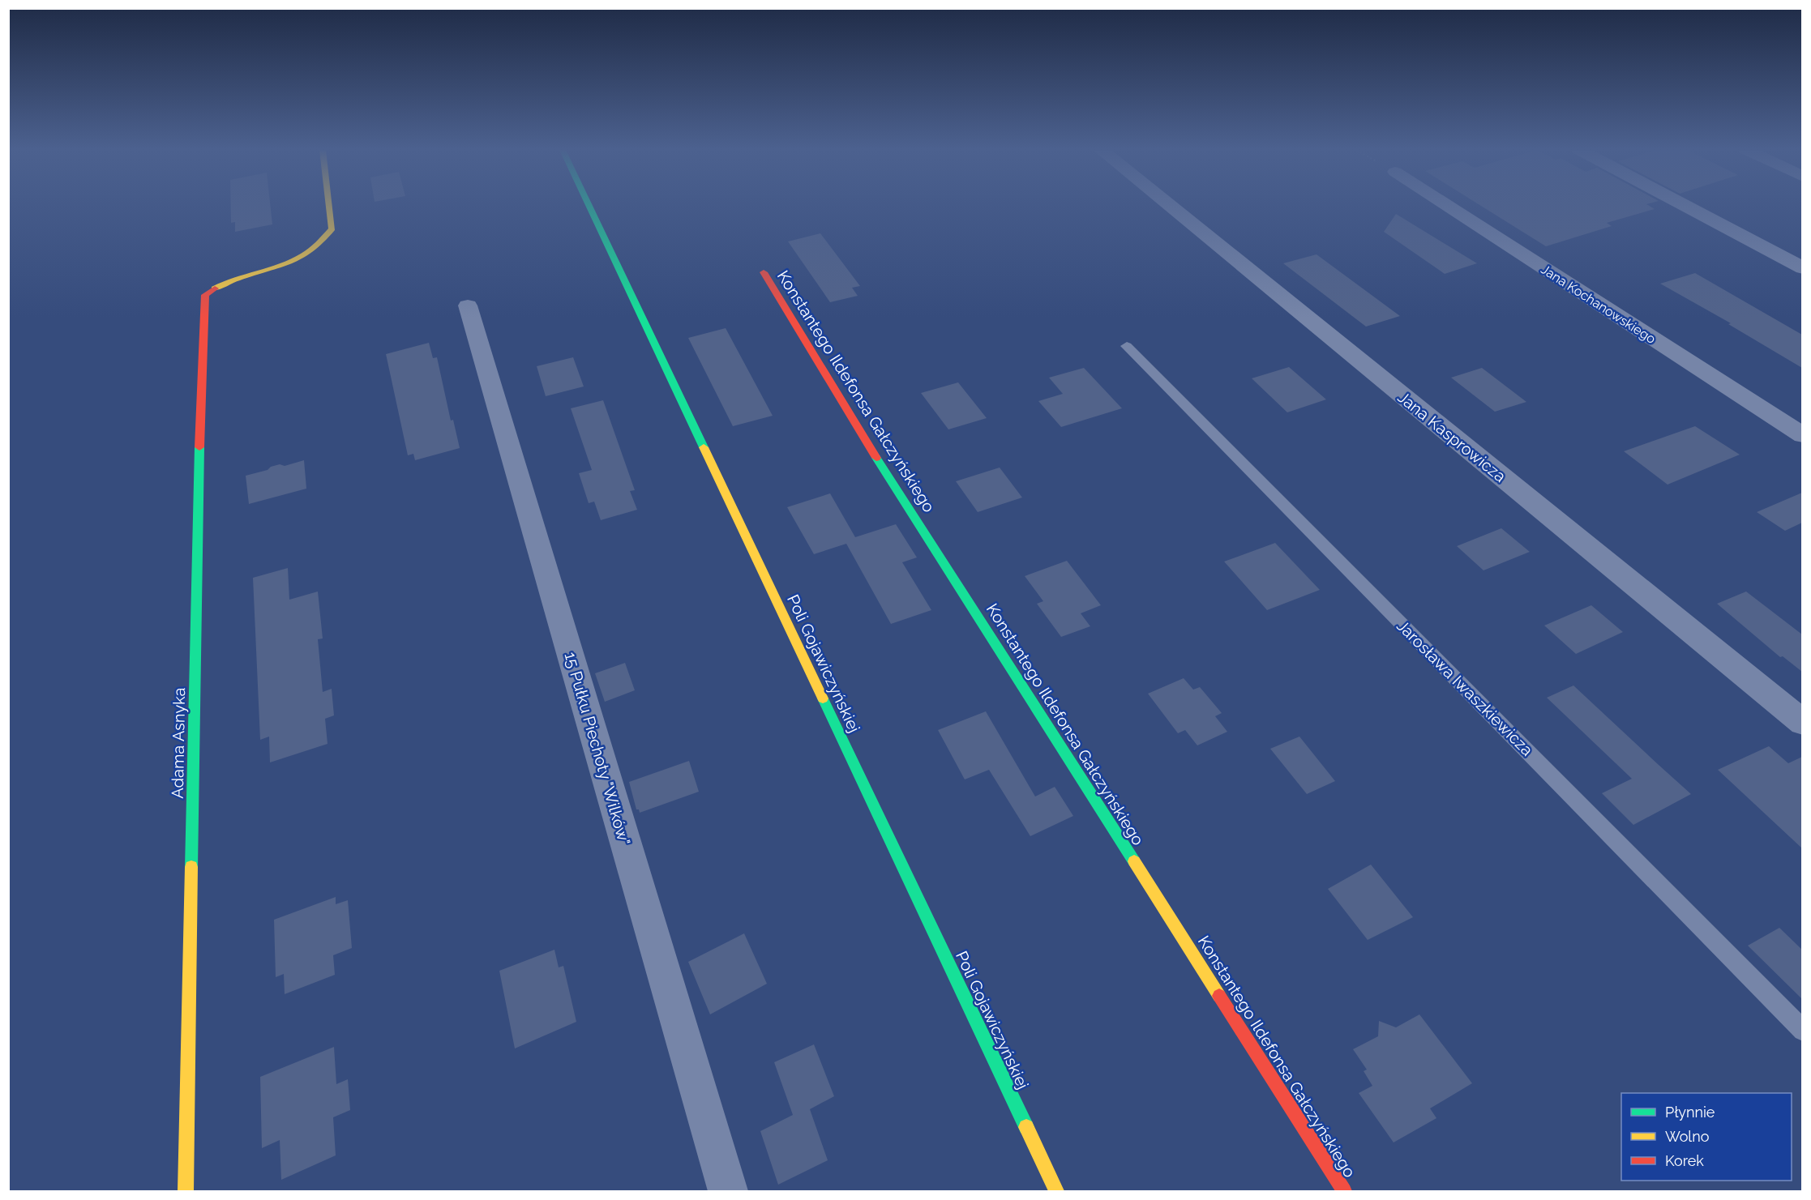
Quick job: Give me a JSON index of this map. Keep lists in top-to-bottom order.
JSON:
{
  "streets": {
    "street": [
      "Jana Kochanowskiego",
      "Konstantego Ildefonsa Gałczyńskiego",
      "Jana Kasprowicza",
      "Poli Gojawiczyńskiej",
      "Adama Asnyka",
      "15 Pułku Piechoty \"Wilków\""
    ],
    "lane": ["Jarosława Iwaszkiewicza"]
  },
  "legend": ["Płynnie", "Wolno", "Korek"]
}
